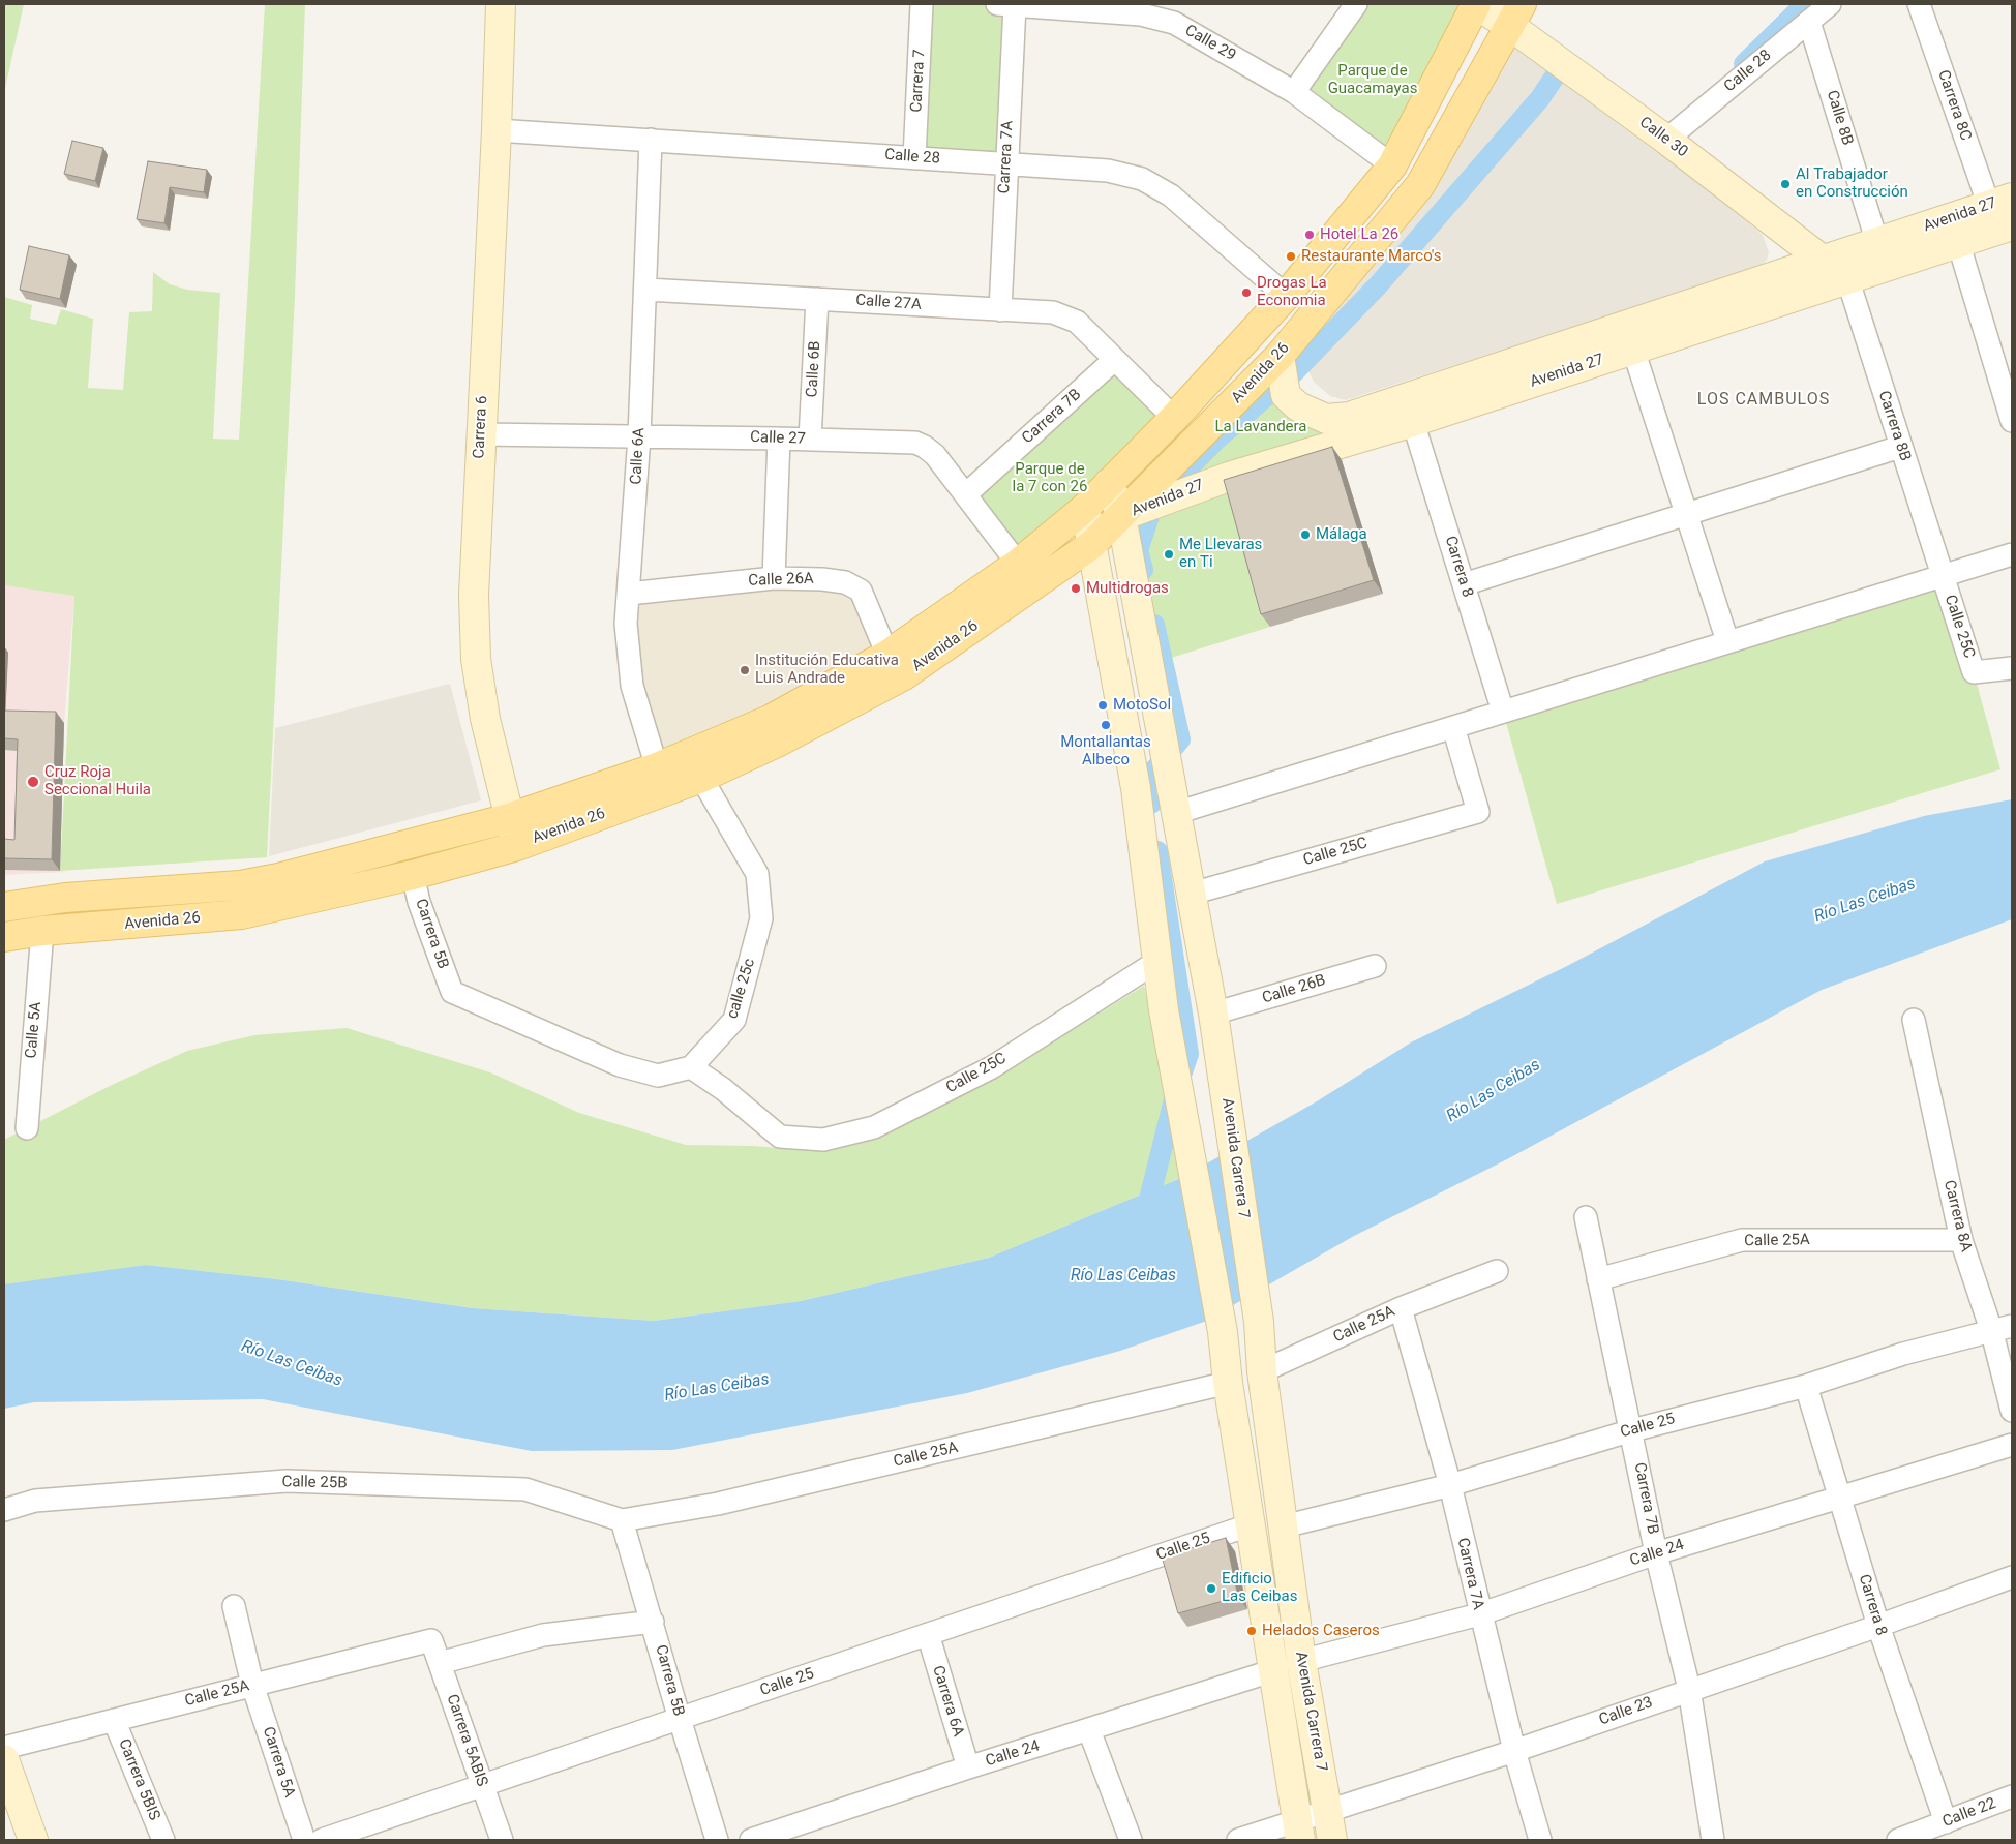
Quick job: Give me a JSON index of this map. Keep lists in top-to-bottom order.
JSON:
{
  "streets": {
    "main road": [
      "Calle 30",
      "Avenida 27",
      "Avenida 26",
      "Carrera 6",
      "Avenida Carrera 7"
    ],
    "street": [
      "Calle 29",
      "Calle 28",
      "Carrera 7",
      "Carrera 8C",
      "Calle 8B",
      "Carrera 7A",
      "Calle 27A",
      "Calle 6B",
      "Carrera 7B",
      "Carrera 8B",
      "Calle 27",
      "Calle 6A",
      "Carrera 8",
      "Calle 26A",
      "Calle 25C",
      "Carrera 5B",
      "calle 25c",
      "Calle 26B",
      "Calle 5A",
      "Carrera 8A",
      "Calle 25A",
      "Calle 25",
      "Calle 25B",
      "Calle 24",
      "Carrera 6A",
      "Calle 23",
      "Carrera 5ABIS",
      "Carrera 5A",
      "Carrera 5BIS",
      "Calle 22"
    ]
  },
  "crossings": [
    ["Calle 29", "Carrera 7A"],
    ["Calle 29", "Avenida 26"],
    ["Calle 28", "Carrera 7"],
    ["Calle 28", "Calle 8B"],
    ["Calle 28", "Calle 30"],
    ["Calle 28", "Carrera 7A"],
    ["Calle 28", "Avenida 26"],
    ["Calle 28", "Carrera 6"],
    ["Calle 28", "Calle 6A"],
    ["Carrera 8C", "Avenida 27"],
    ["Calle 8B", "Avenida 27"],
    ["Calle 30", "Avenida 27"],
    ["Calle 30", "Avenida 26"],
    ["Calle 30", "Carrera 8B"],
    ["Carrera 7A", "Calle 27A"],
    ["Carrera 7A", "Calle 25A"],
    ["Carrera 7A", "Calle 25"],
    ["Carrera 7A", "Calle 24"],
    ["Carrera 7A", "Calle 23"],
    ["Avenida 27", "Avenida 26"],
    ["Avenida 27", "Carrera 8B"],
    ["Avenida 27", "Carrera 8"],
    ["Avenida 27", "Avenida Carrera 7"],
    ["Calle 27A", "Calle 6B"],
    ["Calle 27A", "Avenida 26"],
    ["Calle 27A", "Carrera 7B"],
    ["Calle 27A", "Calle 6A"],
    ["Calle 6B", "Calle 27"],
    ["Avenida 26", "Carrera 6"],
    ["Avenida 26", "Calle 27"],
    ["Avenida 26", "Calle 6A"],
    ["Avenida 26", "Calle 26A"],
    ["Avenida 26", "Carrera 5B"],
    ["Avenida 26", "calle 25c"],
    ["Avenida 26", "Calle 5A"],
    ["Avenida 26", "Avenida Carrera 7"],
    ["Carrera 7B", "Calle 27"],
    ["Carrera 7B", "Calle 25A"],
    ["Carrera 7B", "Calle 25"],
    ["Carrera 7B", "Calle 24"],
    ["Carrera 7B", "Calle 23"],
    ["Carrera 8B", "Calle 25C"],
    ["Carrera 6", "Calle 27"],
    ["Calle 27", "Calle 6A"],
    ["Calle 6A", "Calle 26A"],
    ["Carrera 8", "Calle 25"],
    ["Carrera 8", "Calle 24"],
    ["Carrera 8", "Calle 23"],
    ["Carrera 8", "Calle 22"],
    ["Calle 25C", "Carrera 5B"],
    ["Calle 25C", "calle 25c"],
    ["Calle 25C", "Avenida Carrera 7"],
    ["Carrera 5B", "calle 25c"],
    ["Carrera 5B", "Calle 25A"],
    ["Carrera 5B", "Calle 25"],
    ["Carrera 5B", "Calle 25B"],
    ["Calle 26B", "Avenida Carrera 7"],
    ["Avenida Carrera 7", "Calle 25A"],
    ["Avenida Carrera 7", "Calle 25"],
    ["Avenida Carrera 7", "Calle 24"],
    ["Avenida Carrera 7", "Calle 23"],
    ["Carrera 8A", "Calle 25A"],
    ["Carrera 8A", "Calle 25"],
    ["Calle 25A", "Calle 25B"],
    ["Calle 25A", "Carrera 5ABIS"],
    ["Calle 25A", "Carrera 5A"],
    ["Calle 25A", "Carrera 5BIS"],
    ["Calle 25", "Carrera 6A"],
    ["Calle 25", "Carrera 5ABIS"],
    ["Calle 24", "Carrera 6A"]
  ],
  "districts": ["LOS CAMBULOS"],
  "water": ["Río Las Ceibas"],
  "parks": ["Parque de Guacamayas", "La Lavandera", "Parque de la 7 con 26"],
  "places": [
    "Al Trabajador en Construcción",
    "Hotel La 26",
    "Restaurante Marco's",
    "Drogas La Economia",
    "Málaga",
    "Me Llevaras en Ti",
    "Multidrogas",
    "Institución Educativa Luis Andrade",
    "MotoSol",
    "Montallantas Albeco",
    "Cruz Roja Seccional Huila",
    "Edificio Las Ceibas",
    "Helados Caseros"
  ]
}
